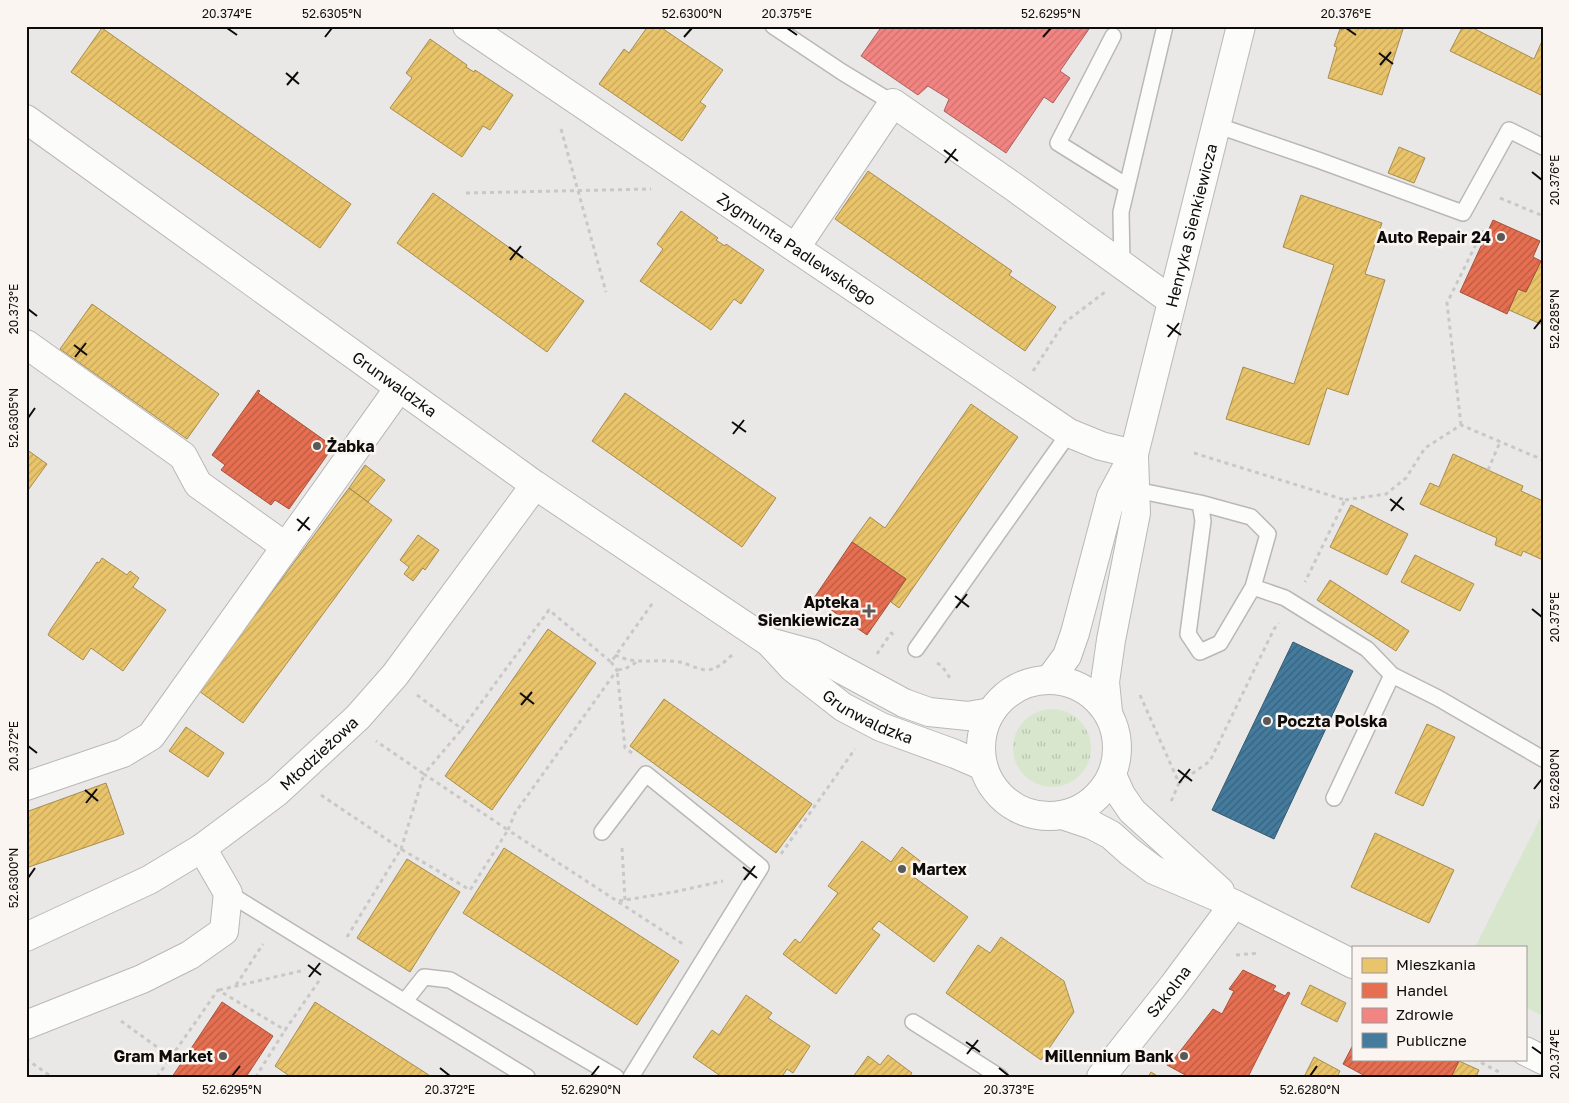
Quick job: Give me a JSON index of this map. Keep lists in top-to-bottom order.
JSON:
{
  "streets": {
    "street": [
      "Henryka Sienkiewicza",
      "Zygmunta Padlewskiego",
      "Grunwaldzka",
      "Młodzieżowa",
      "Szkolna"
    ]
  },
  "crossings": [
    ["Henryka Sienkiewicza", "Zygmunta Padlewskiego"],
    ["Henryka Sienkiewicza", "Grunwaldzka"],
    ["Grunwaldzka", "Młodzieżowa"]
  ],
  "places": {
    "other": [
      "Auto Repair 24",
      "Żabka",
      "Poczta Polska",
      "Martex",
      "Gram Market",
      "Millennium Bank"
    ],
    "health": ["Apteka Sienkiewicza"]
  },
  "legend": [
    "Mieszkania",
    "Handel",
    "Zdrowie",
    "Publiczne"
  ],
  "coordinates": [
    "20.374°E",
    "52.6305°N",
    "52.6300°N",
    "20.375°E",
    "52.6295°N",
    "20.376°E",
    "20.373°E",
    "52.6285°N",
    "20.372°E",
    "52.6280°N",
    "52.6290°N"
  ]
}
